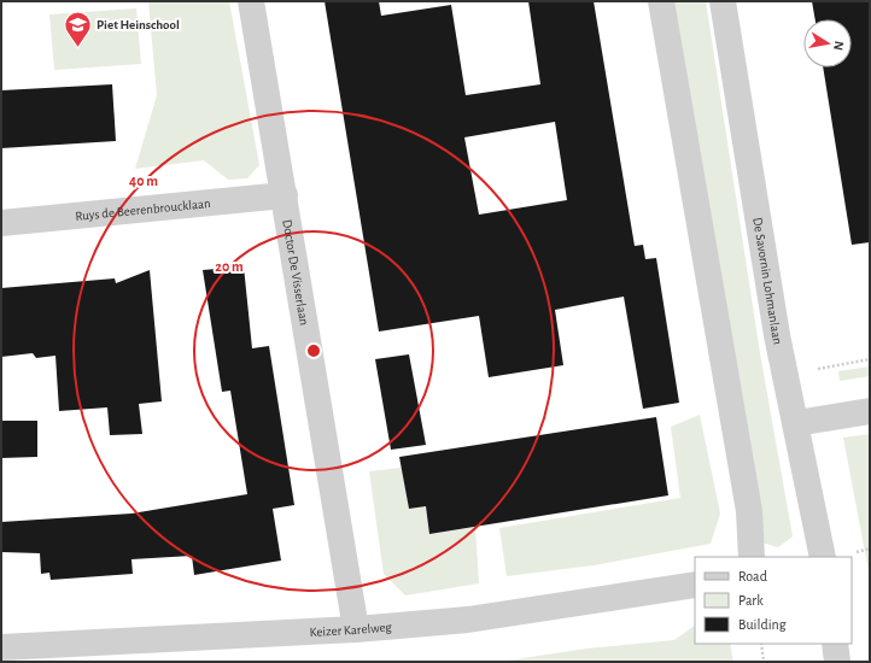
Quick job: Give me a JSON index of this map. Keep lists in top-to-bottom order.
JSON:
{
  "streets": {
    "street": [
      "Ruys de Beerenbroucklaan",
      "Doctor De Visserlaan",
      "De Savornin Lohmanlaan",
      "Keizer Karelweg"
    ]
  },
  "crossings": [
    ["Ruys de Beerenbroucklaan", "Doctor De Visserlaan"],
    ["Doctor De Visserlaan", "Keizer Karelweg"]
  ],
  "places": {
    "school or university": ["Piet Heinschool"]
  },
  "legend": ["Road", "Park", "Building"],
  "north": "right",
  "rings": ["40 m", "20 m"]
}
